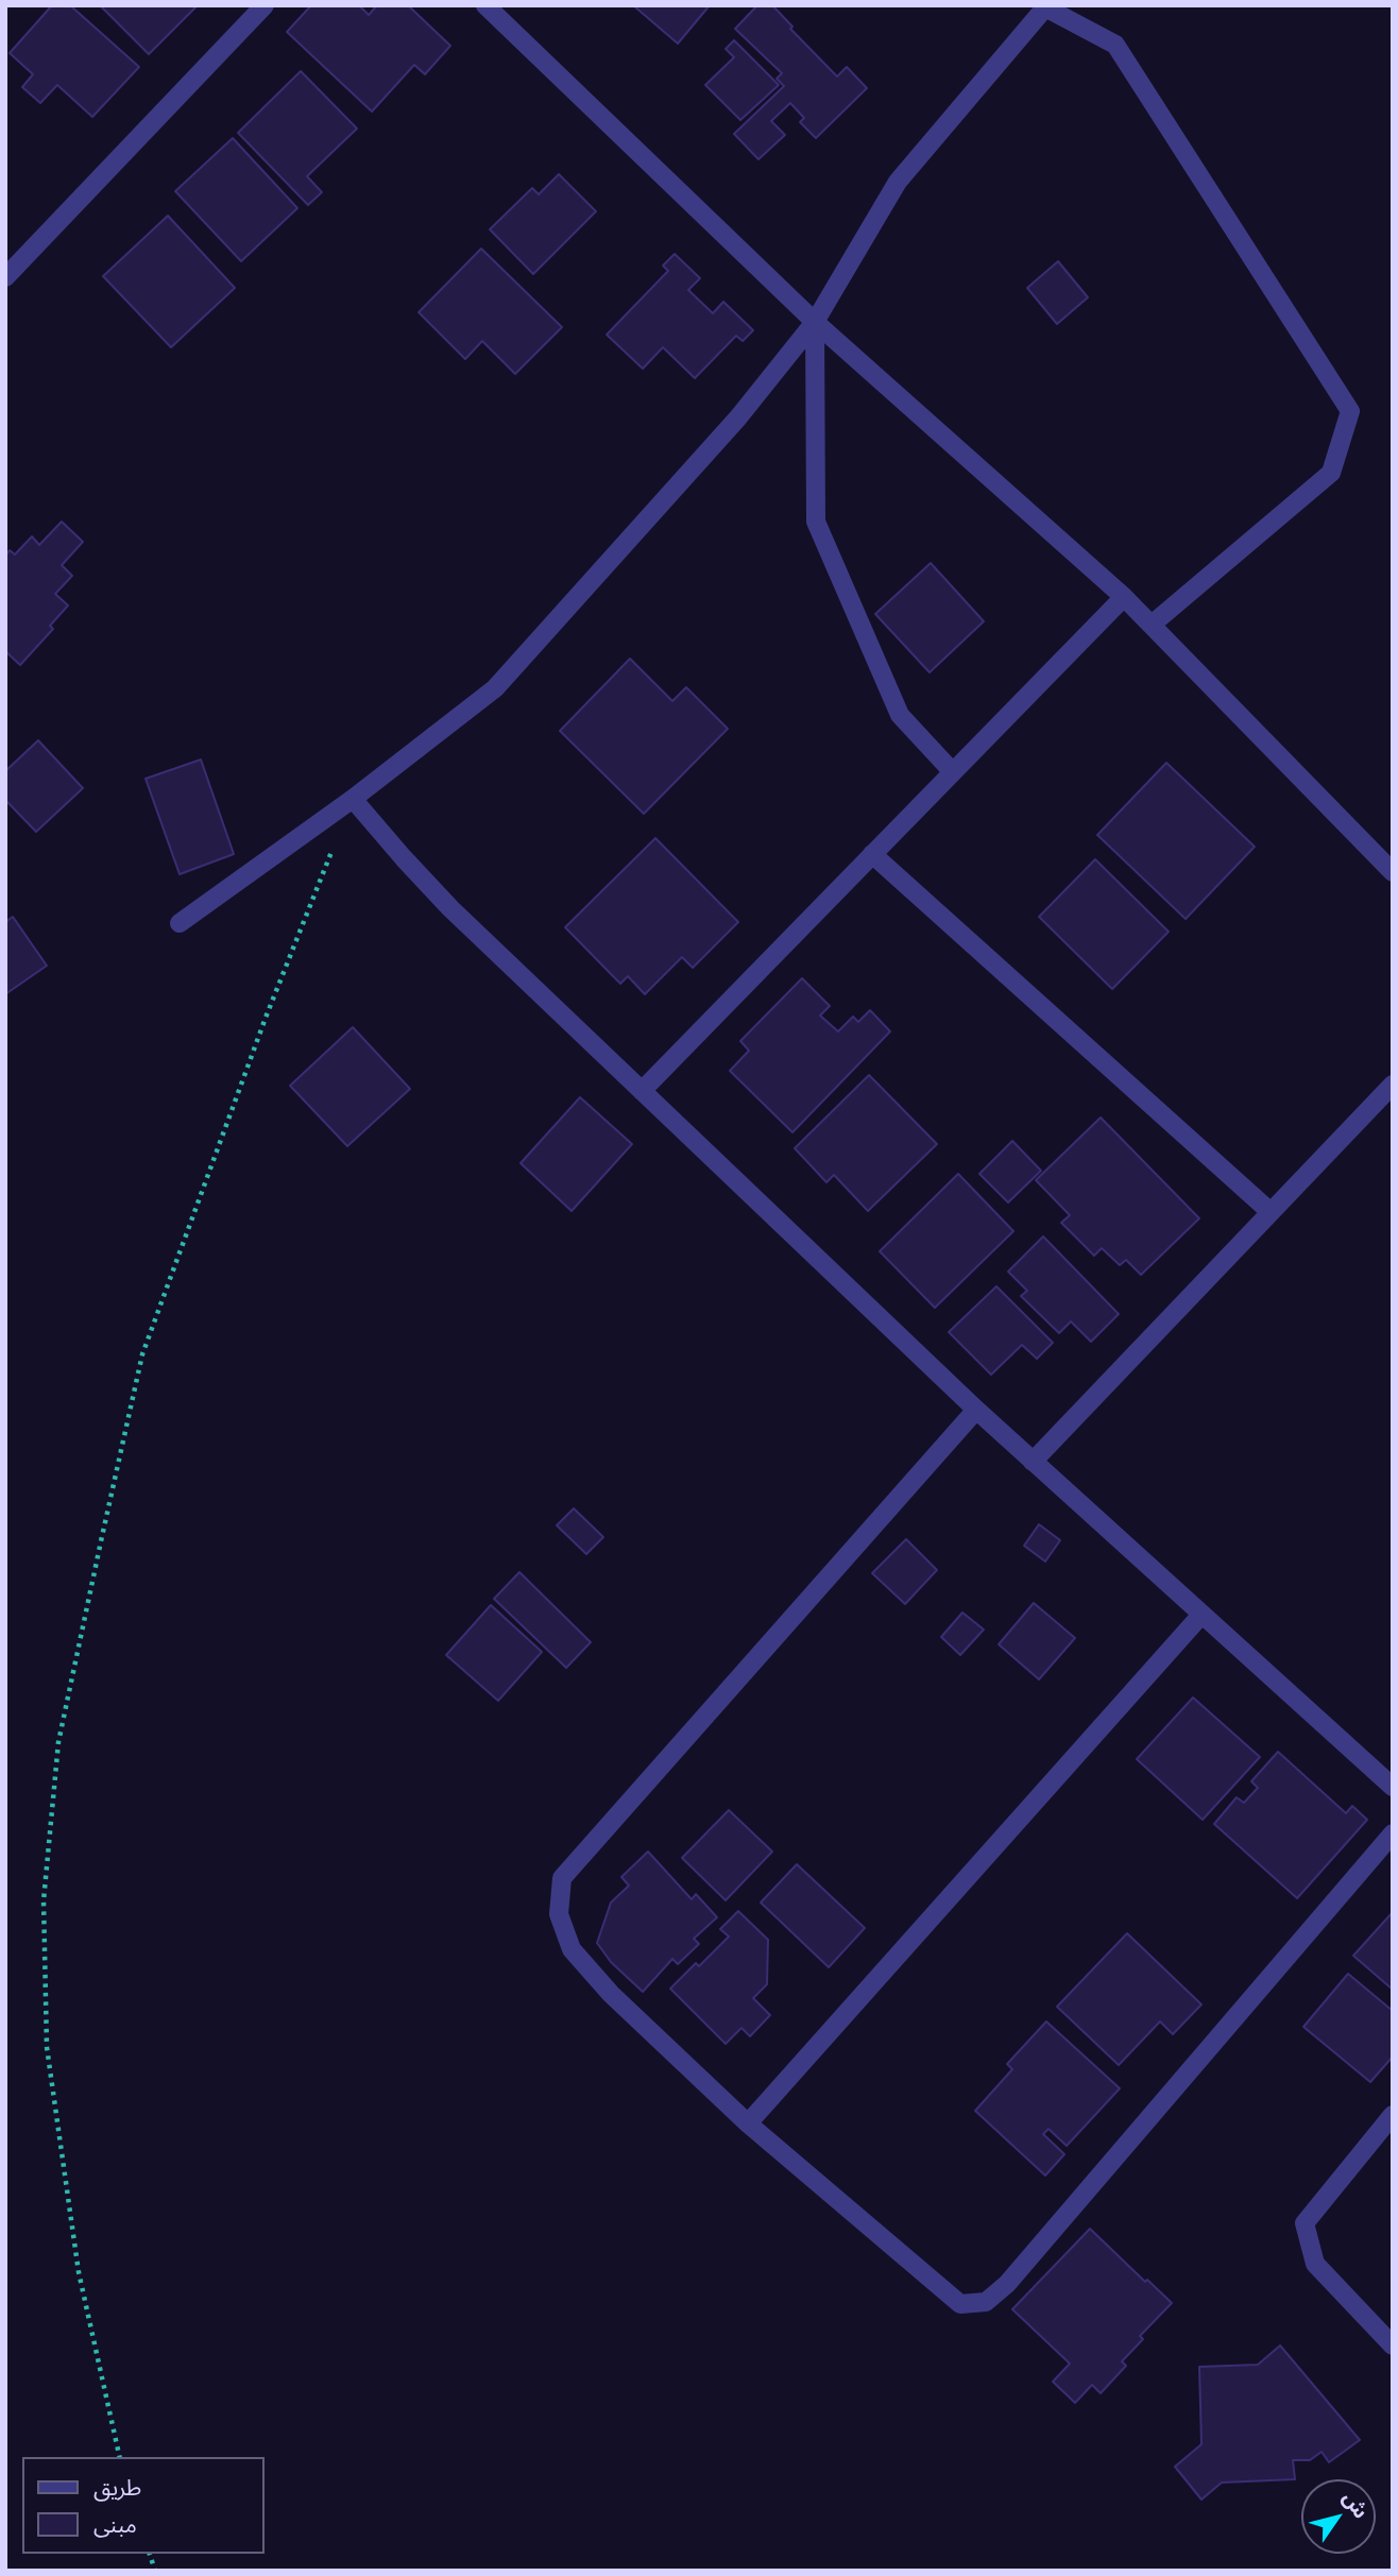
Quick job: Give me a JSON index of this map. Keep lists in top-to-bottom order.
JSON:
{
  "legend": ["طريق", "مبنى"],
  "north": "top right"
}
